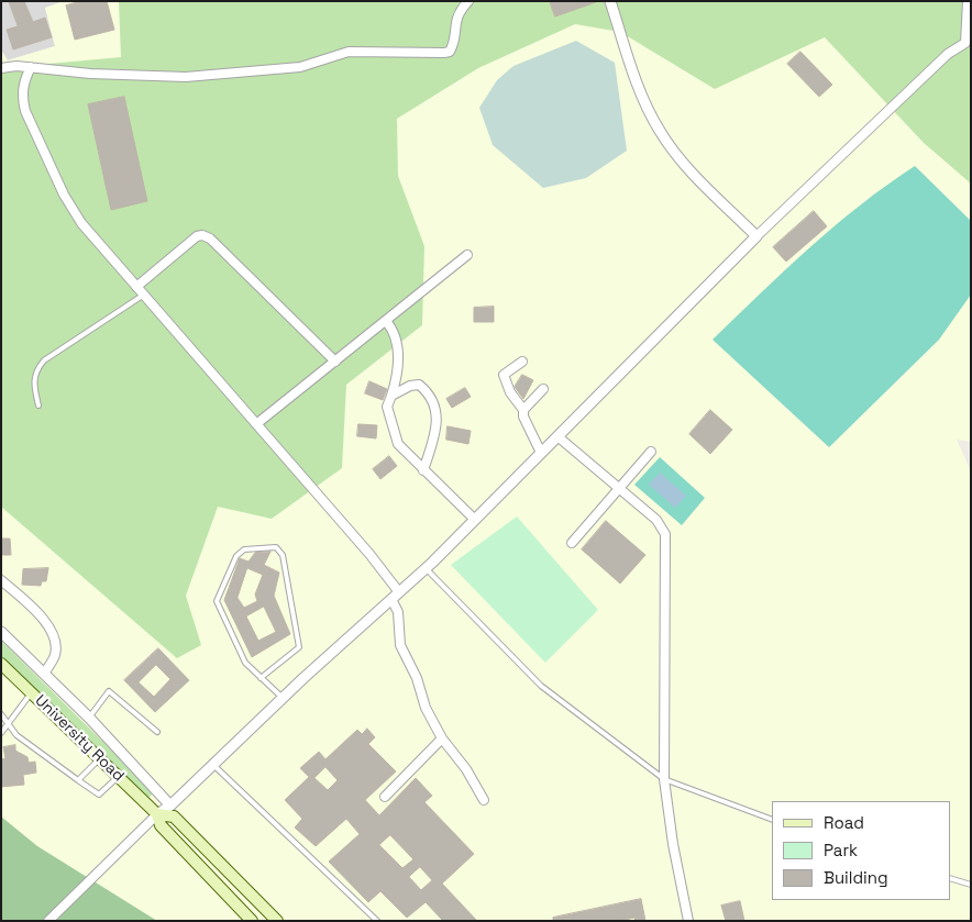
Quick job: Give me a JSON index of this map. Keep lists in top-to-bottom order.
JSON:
{
  "streets": {
    "main road": ["University Road"]
  },
  "legend": ["Road", "Park", "Building"]
}
